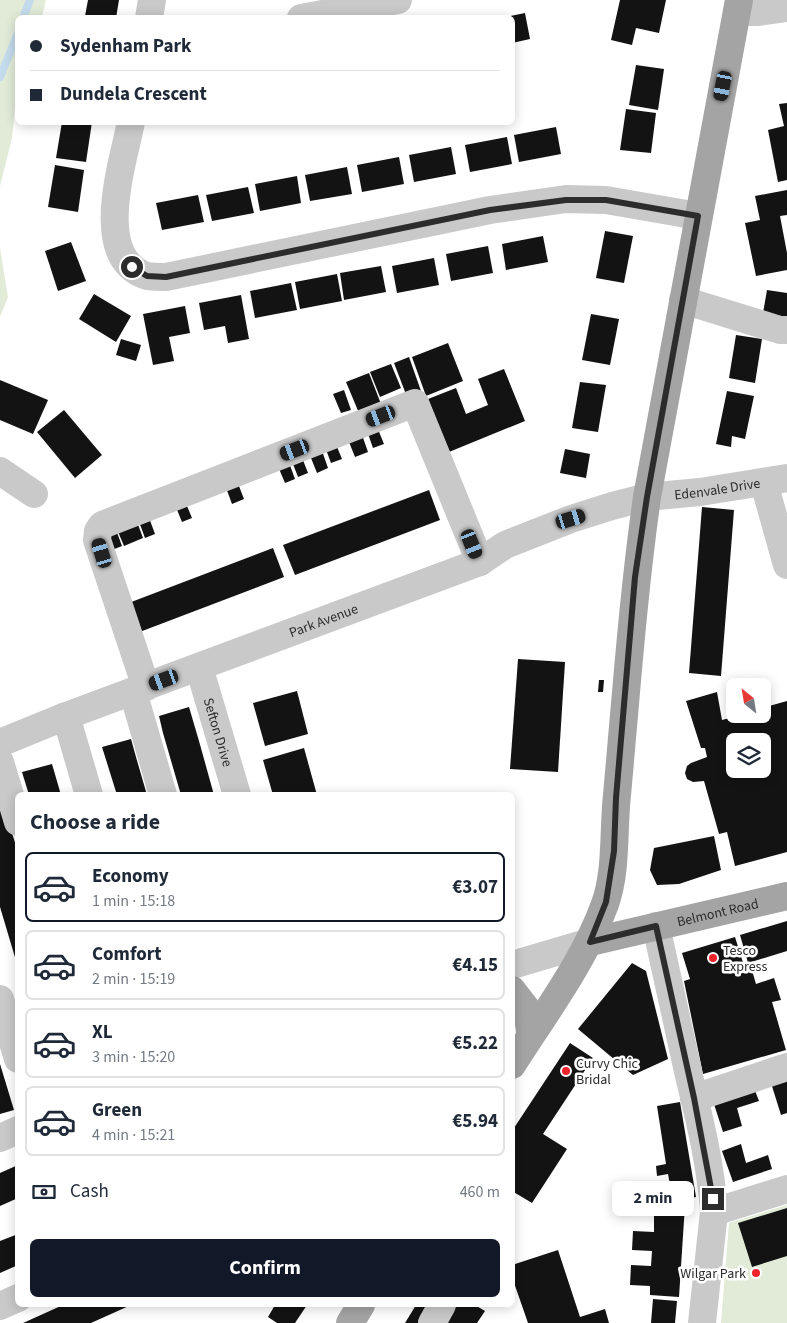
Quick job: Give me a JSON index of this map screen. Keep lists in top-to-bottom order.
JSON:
{
  "streets": {
    "main road": ["Belmont Road"],
    "street": ["Edenvale Drive", "Park Avenue", "Sefton Drive"]
  },
  "crossings": [
    ["Edenvale Drive", "Park Avenue"],
    ["Park Avenue", "Sefton Drive"]
  ],
  "places": ["Tesco Express", "Curvy Chic Bridal", "Wilgar Park"],
  "north": "top left",
  "page": {
    "banner": ["Sydenham Park", "Dundela Crescent"],
    "heading": "Choose a ride",
    "list": [
      {
        "name": "Economy",
        "note": "1 min · 15:18",
        "value": "€3.07"
      },
      {
        "name": "Comfort",
        "note": "2 min · 15:19",
        "value": "€4.15"
      },
      {
        "name": "XL",
        "note": "3 min · 15:20",
        "value": "€5.22"
      },
      {
        "name": "Green",
        "note": "4 min · 15:21",
        "value": "€5.94"
      }
    ],
    "pay": ["Cash", "460 m"],
    "bubble": "2 min",
    "buttons": "Confirm"
  }
}
